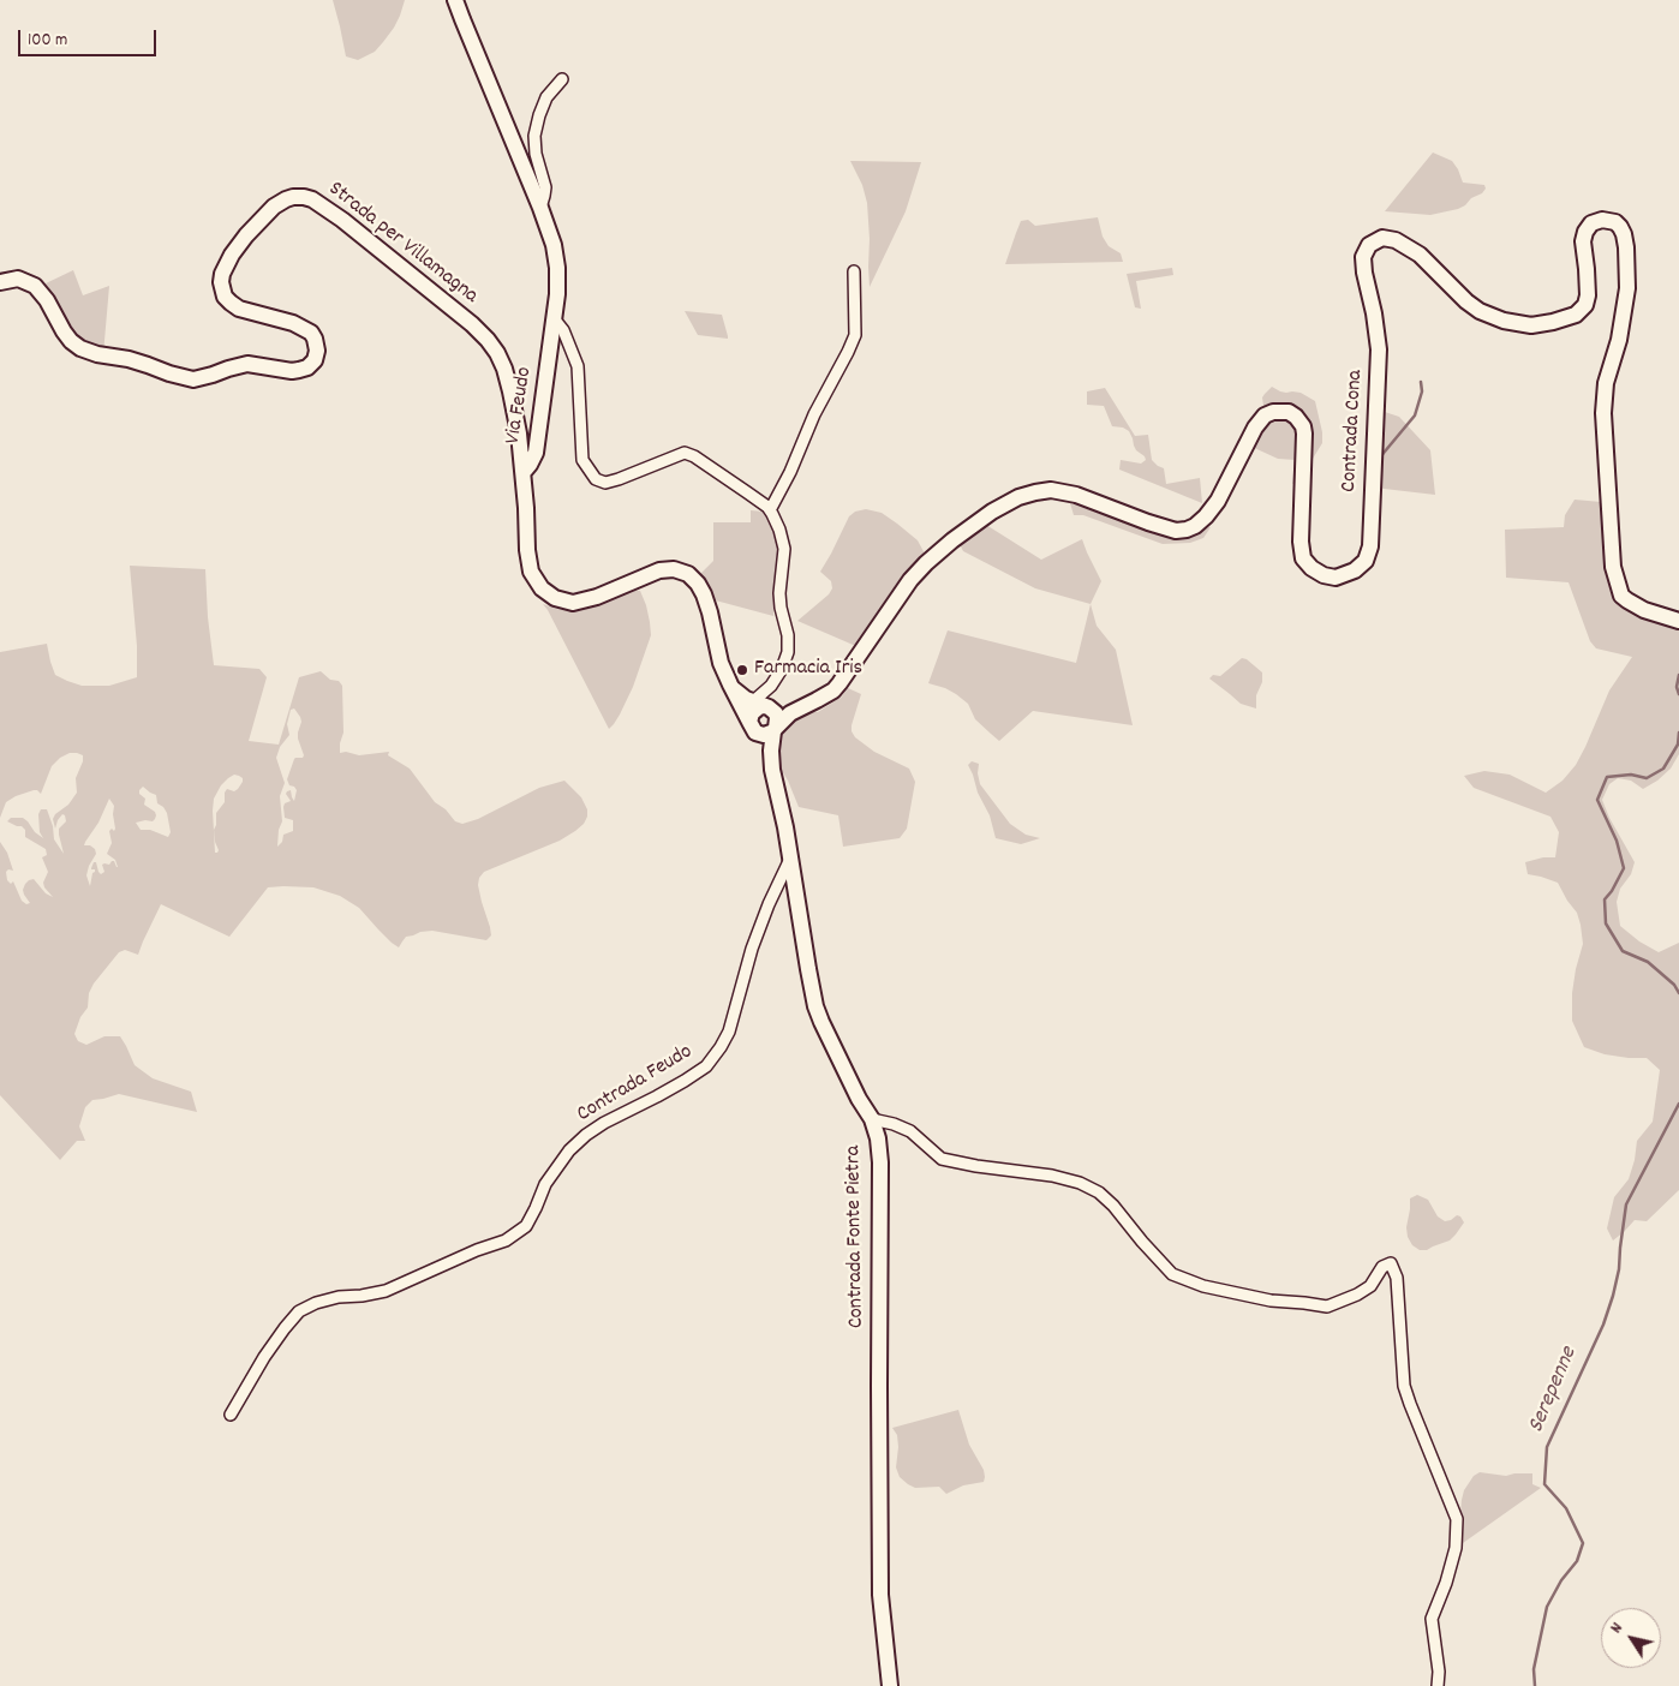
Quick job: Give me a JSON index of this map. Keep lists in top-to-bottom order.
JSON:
{
  "streets": {
    "main road": [
      "Strada per Villamagna",
      "Via Feudo",
      "Contrada Cona",
      "Contrada Fonte Pietra"
    ],
    "street": ["Contrada Feudo"]
  },
  "crossings": [
    ["Strada per Villamagna", "Via Feudo"],
    ["Via Feudo", "Contrada Cona"],
    ["Via Feudo", "Contrada Fonte Pietra"],
    ["Contrada Feudo", "Contrada Fonte Pietra"]
  ],
  "water": ["Serepenne"],
  "places": ["Farmacia Iris"],
  "scale_bar": "100 m",
  "north": "top left"
}
